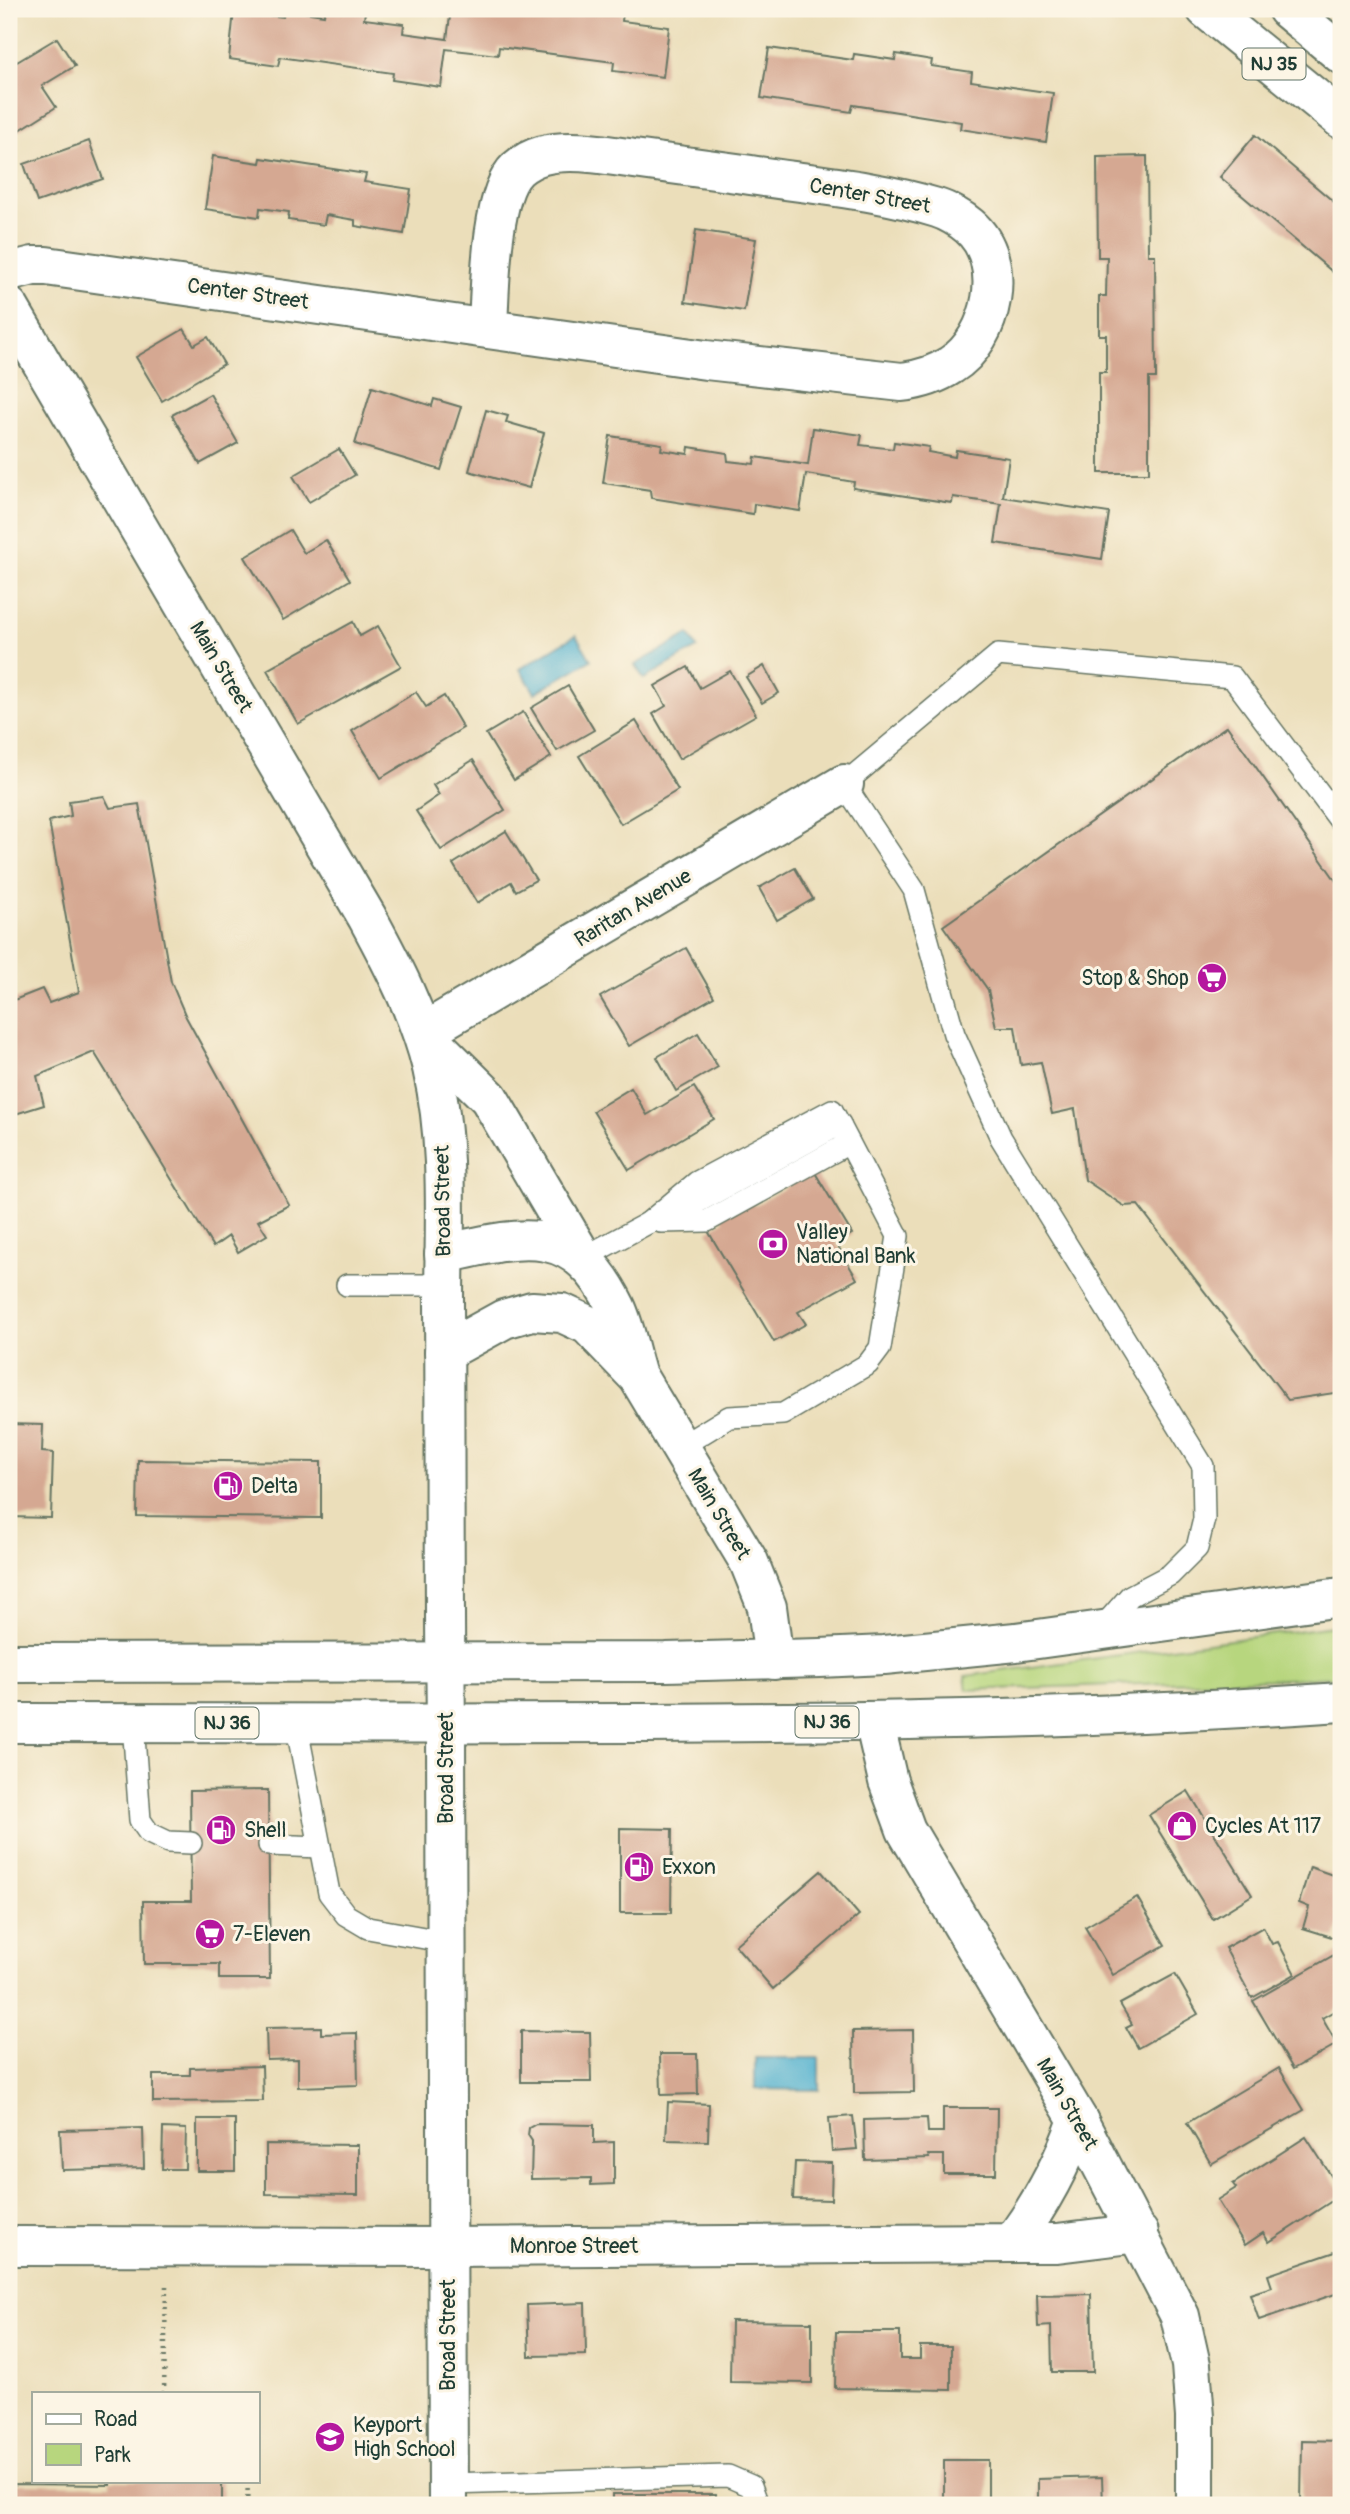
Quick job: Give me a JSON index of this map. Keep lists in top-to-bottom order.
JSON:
{
  "streets": {
    "main road": [
      "NJ 35",
      "Center Street",
      "Main Street",
      "Raritan Avenue",
      "Broad Street",
      "NJ 36",
      "Monroe Street"
    ]
  },
  "crossings": [
    ["Main Street", "Raritan Avenue"],
    ["Main Street", "Broad Street"],
    ["Main Street", "NJ 36"],
    ["Main Street", "Monroe Street"],
    ["Raritan Avenue", "Broad Street"],
    ["Broad Street", "NJ 36"],
    ["Broad Street", "Monroe Street"]
  ],
  "places": {
    "supermarket": ["Stop & Shop", "7-Eleven"],
    "bank": ["Valley National Bank"],
    "fuel station": ["Delta", "Shell", "Exxon"],
    "shop": ["Cycles At 117"],
    "school or university": ["Keyport High School"]
  },
  "legend": ["Road", "Park"]
}
